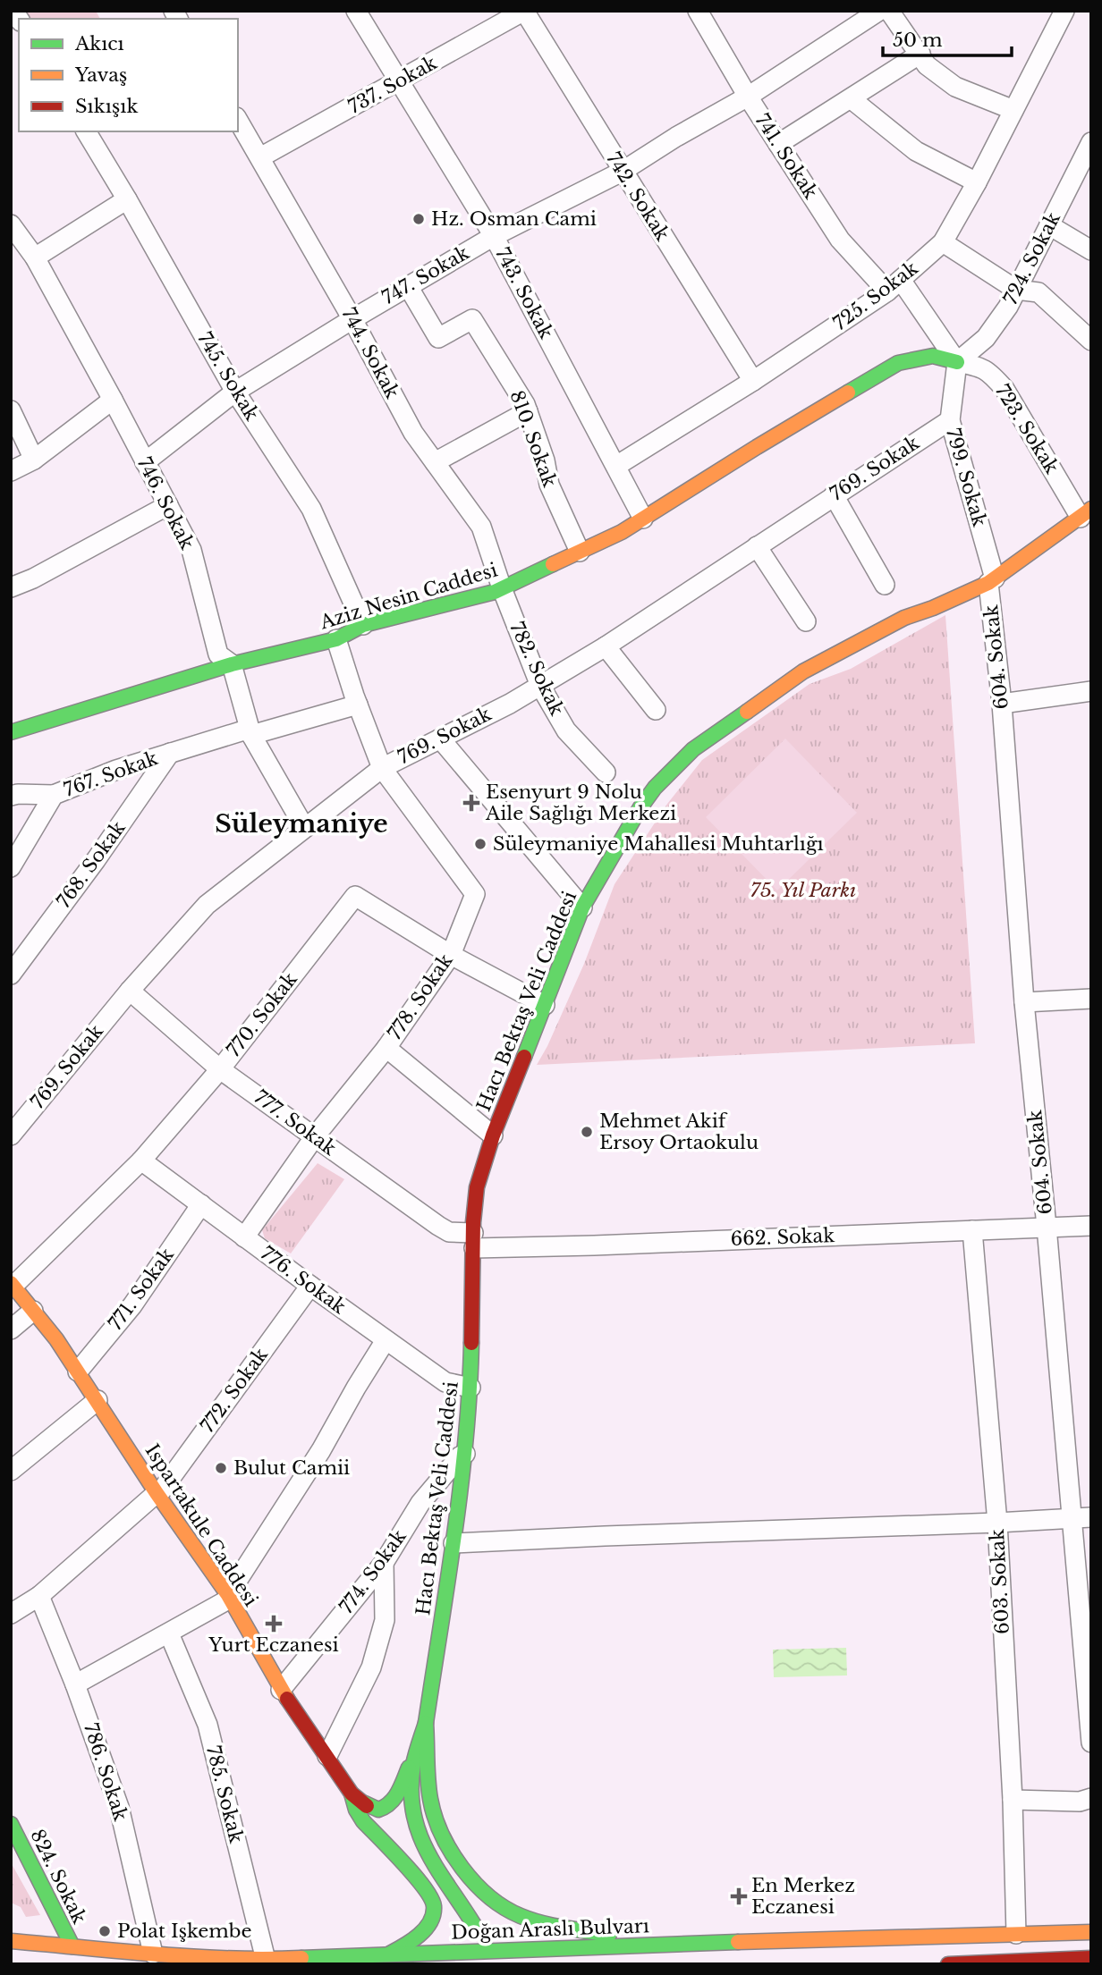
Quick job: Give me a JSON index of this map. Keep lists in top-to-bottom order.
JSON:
{
  "streets": {
    "main road": [
      "Aziz Nesin Caddesi",
      "Hacı Bektaş Veli Caddesi",
      "Ispartakule Caddesi",
      "824. Sokak",
      "Doğan Araslı Bulvarı"
    ],
    "street": [
      "737. Sokak",
      "741. Sokak",
      "742. Sokak",
      "724. Sokak",
      "747. Sokak",
      "743. Sokak",
      "725. Sokak",
      "744. Sokak",
      "745. Sokak",
      "723. Sokak",
      "810. Sokak",
      "769. Sokak",
      "799. Sokak",
      "746. Sokak",
      "604. Sokak",
      "782. Sokak",
      "767. Sokak",
      "768. Sokak",
      "778. Sokak",
      "770. Sokak",
      "777. Sokak",
      "662. Sokak",
      "776. Sokak",
      "771. Sokak",
      "772. Sokak",
      "774. Sokak",
      "603. Sokak",
      "786. Sokak",
      "785. Sokak"
    ]
  },
  "crossings": [
    ["737. Sokak", "742. Sokak"],
    ["737. Sokak", "743. Sokak"],
    ["737. Sokak", "744. Sokak"],
    ["741. Sokak", "747. Sokak"],
    ["741. Sokak", "725. Sokak"],
    ["742. Sokak", "747. Sokak"],
    ["742. Sokak", "725. Sokak"],
    ["724. Sokak", "723. Sokak"],
    ["724. Sokak", "799. Sokak"],
    ["724. Sokak", "Aziz Nesin Caddesi"],
    ["747. Sokak", "743. Sokak"],
    ["747. Sokak", "744. Sokak"],
    ["747. Sokak", "745. Sokak"],
    ["747. Sokak", "810. Sokak"],
    ["747. Sokak", "746. Sokak"],
    ["743. Sokak", "725. Sokak"],
    ["743. Sokak", "Aziz Nesin Caddesi"],
    ["744. Sokak", "Aziz Nesin Caddesi"],
    ["744. Sokak", "782. Sokak"],
    ["745. Sokak", "Aziz Nesin Caddesi"],
    ["723. Sokak", "799. Sokak"],
    ["723. Sokak", "Aziz Nesin Caddesi"],
    ["723. Sokak", "Hacı Bektaş Veli Caddesi"],
    ["810. Sokak", "Aziz Nesin Caddesi"],
    ["769. Sokak", "799. Sokak"],
    ["769. Sokak", "746. Sokak"],
    ["769. Sokak", "782. Sokak"],
    ["769. Sokak", "778. Sokak"],
    ["769. Sokak", "777. Sokak"],
    ["799. Sokak", "Aziz Nesin Caddesi"],
    ["799. Sokak", "604. Sokak"],
    ["799. Sokak", "Hacı Bektaş Veli Caddesi"],
    ["746. Sokak", "Aziz Nesin Caddesi"],
    ["746. Sokak", "767. Sokak"],
    ["Aziz Nesin Caddesi", "782. Sokak"],
    ["Aziz Nesin Caddesi", "778. Sokak"],
    ["604. Sokak", "Hacı Bektaş Veli Caddesi"],
    ["604. Sokak", "662. Sokak"],
    ["767. Sokak", "768. Sokak"],
    ["767. Sokak", "778. Sokak"],
    ["778. Sokak", "770. Sokak"],
    ["778. Sokak", "777. Sokak"],
    ["778. Sokak", "776. Sokak"],
    ["Hacı Bektaş Veli Caddesi", "770. Sokak"],
    ["Hacı Bektaş Veli Caddesi", "777. Sokak"],
    ["Hacı Bektaş Veli Caddesi", "662. Sokak"],
    ["Hacı Bektaş Veli Caddesi", "776. Sokak"],
    ["Hacı Bektaş Veli Caddesi", "774. Sokak"],
    ["770. Sokak", "777. Sokak"],
    ["770. Sokak", "776. Sokak"],
    ["770. Sokak", "Ispartakule Caddesi"],
    ["777. Sokak", "662. Sokak"],
    ["662. Sokak", "603. Sokak"],
    ["776. Sokak", "771. Sokak"],
    ["776. Sokak", "772. Sokak"],
    ["771. Sokak", "Ispartakule Caddesi"],
    ["772. Sokak", "Ispartakule Caddesi"],
    ["772. Sokak", "786. Sokak"],
    ["Ispartakule Caddesi", "774. Sokak"],
    ["603. Sokak", "Doğan Araslı Bulvarı"],
    ["786. Sokak", "Doğan Araslı Bulvarı"],
    ["785. Sokak", "Doğan Araslı Bulvarı"],
    ["824. Sokak", "Doğan Araslı Bulvarı"]
  ],
  "districts": ["Süleymaniye"],
  "parks": ["75. Yıl Parkı"],
  "places": {
    "other": [
      "Hz. Osman Cami",
      "Süleymaniye Mahallesi Muhtarlığı",
      "Mehmet Akif Ersoy Ortaokulu",
      "Bulut Camii",
      "Polat Işkembe"
    ],
    "health": ["Esenyurt 9 Nolu Aile Sağlığı Merkezi", "Yurt Eczanesi", "En Merkez Eczanesi"]
  },
  "legend": ["Akıcı", "Yavaş", "Sıkışık"],
  "scale_bar": "50 m"
}
